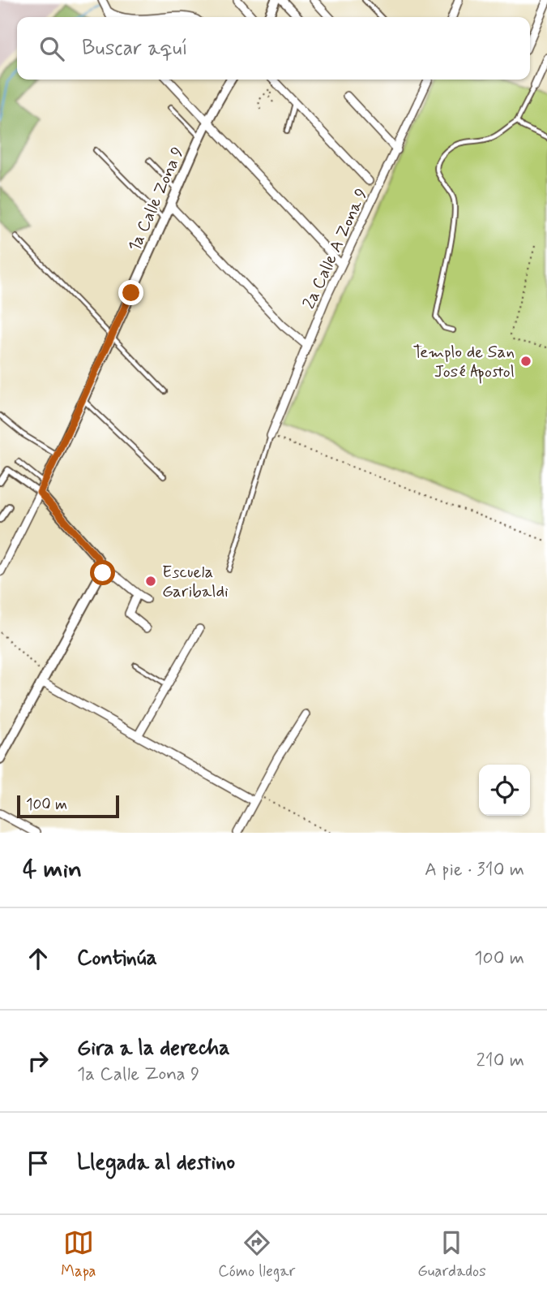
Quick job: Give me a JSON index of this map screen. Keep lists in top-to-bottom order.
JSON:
{
  "streets": {
    "street": ["1a Calle Zona 9", "2a Calle A Zona 9"]
  },
  "places": ["Templo de San José Apostol", "Escuela Garibaldi"],
  "scale_bar": "100 m",
  "page": {
    "search": "Buscar aquí",
    "scale": "100 m",
    "heading": ["4 min", "A pie · 310 m"],
    "list": [
      ["Continúa", "100 m"],
      ["Gira a la derecha", "1a Calle Zona 9", "210 m"],
      "Llegada al destino"
    ],
    "nav": ["Mapa", "Cómo llegar", "Guardados"]
  }
}
